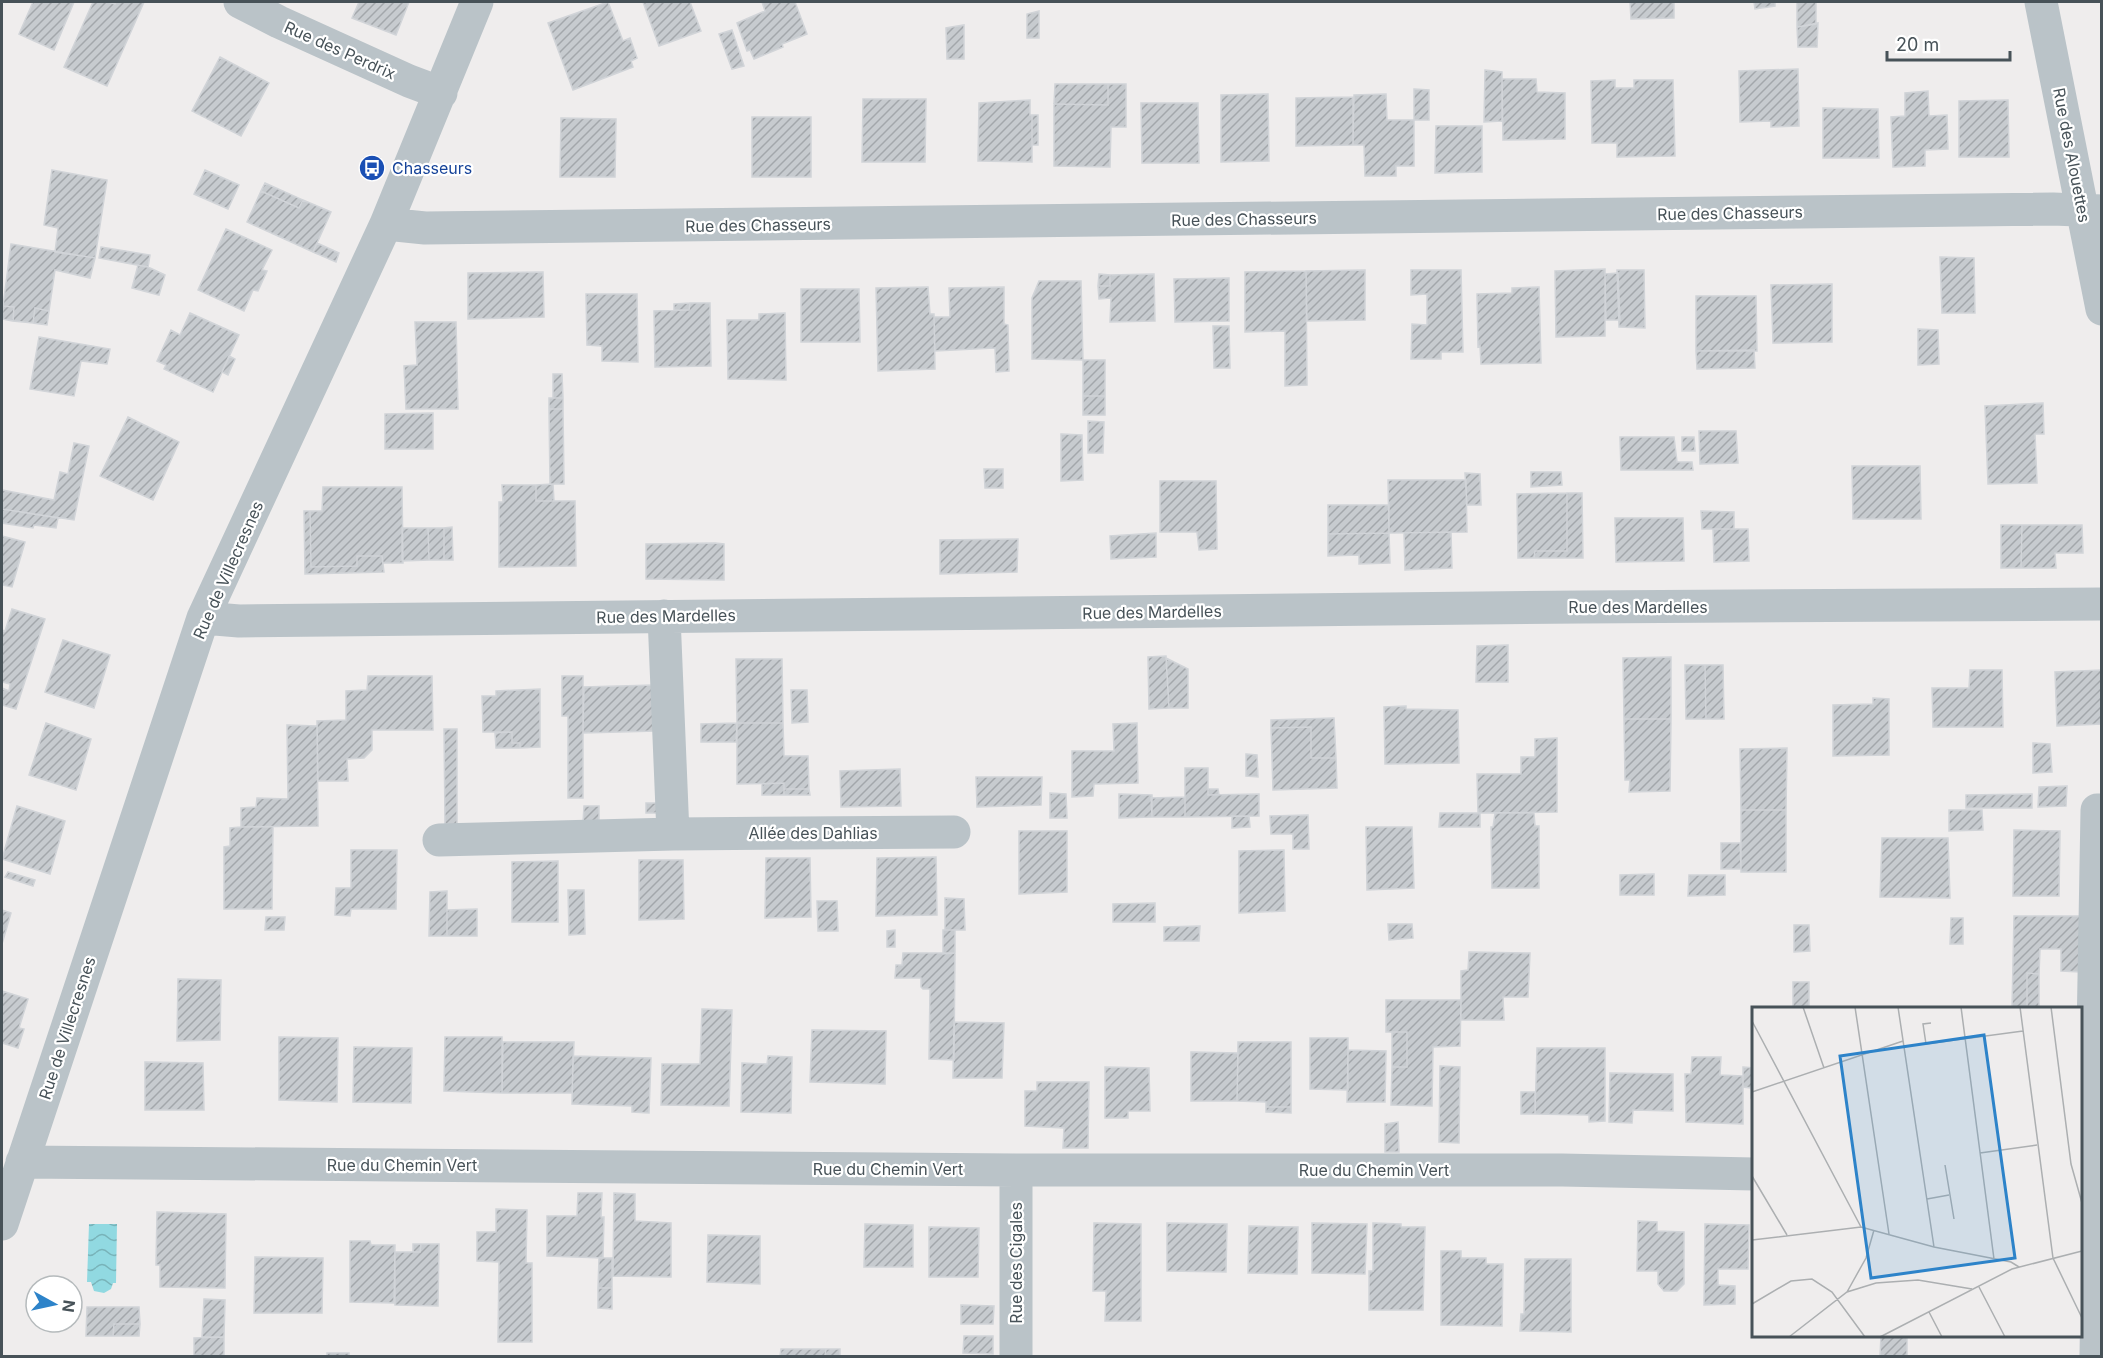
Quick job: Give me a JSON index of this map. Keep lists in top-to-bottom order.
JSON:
{
  "streets": {
    "street": [
      "Rue des Perdrix",
      "Rue des Alouettes",
      "Rue des Chasseurs",
      "Rue de Villecresnes",
      "Rue des Mardelles",
      "Allée des Dahlias",
      "Rue du Chemin Vert",
      "Rue des Cigales"
    ]
  },
  "crossings": [
    ["Rue des Perdrix", "Rue de Villecresnes"],
    ["Rue des Alouettes", "Rue des Chasseurs"],
    ["Rue des Chasseurs", "Rue de Villecresnes"],
    ["Rue de Villecresnes", "Rue des Mardelles"],
    ["Rue de Villecresnes", "Rue du Chemin Vert"],
    ["Rue du Chemin Vert", "Rue des Cigales"]
  ],
  "places": {
    "bus stop": ["Chasseurs"]
  },
  "scale_bar": "20 m",
  "north": "right"
}
